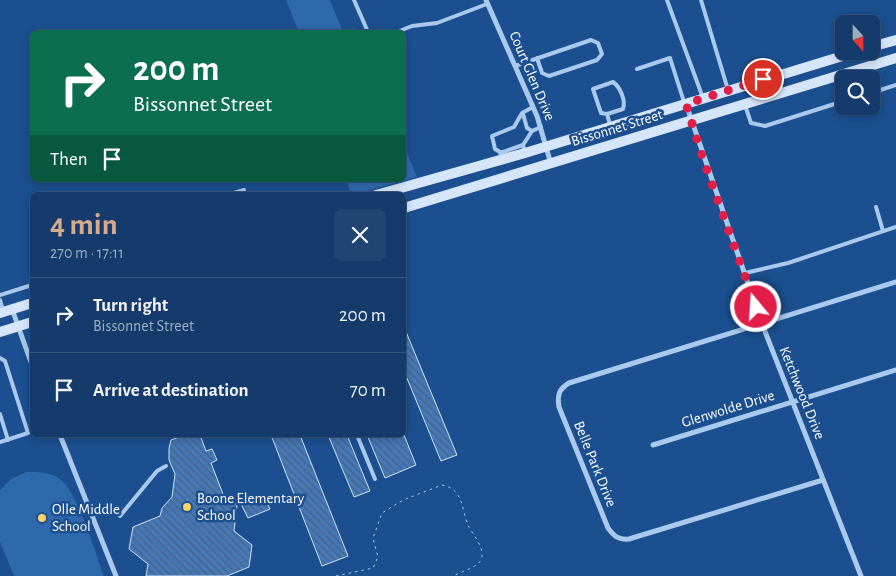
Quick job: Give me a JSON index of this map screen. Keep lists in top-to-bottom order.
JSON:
{
  "streets": {
    "main road": ["Bissonnet Street"],
    "street": [
      "Court Glen Drive",
      "Ketchwood Drive",
      "Glenwolde Drive",
      "Belle Park Drive"
    ]
  },
  "crossings": [
    ["Court Glen Drive", "Bissonnet Street"],
    ["Bissonnet Street", "Ketchwood Drive"],
    ["Ketchwood Drive", "Glenwolde Drive"],
    ["Ketchwood Drive", "Belle Park Drive"]
  ],
  "places": ["Boone Elementary School", "Olle Middle School"],
  "north": "bottom",
  "page": {
    "turn": ["200 m", "Bissonnet Street"],
    "then": "Then",
    "heading": ["4 min", "270 m · 17:11"],
    "list": [
      {
        "name": "Turn right",
        "note": "Bissonnet Street",
        "value": "200 m"
      },
      {
        "name": "Arrive at destination",
        "value": "70 m"
      }
    ]
  }
}
